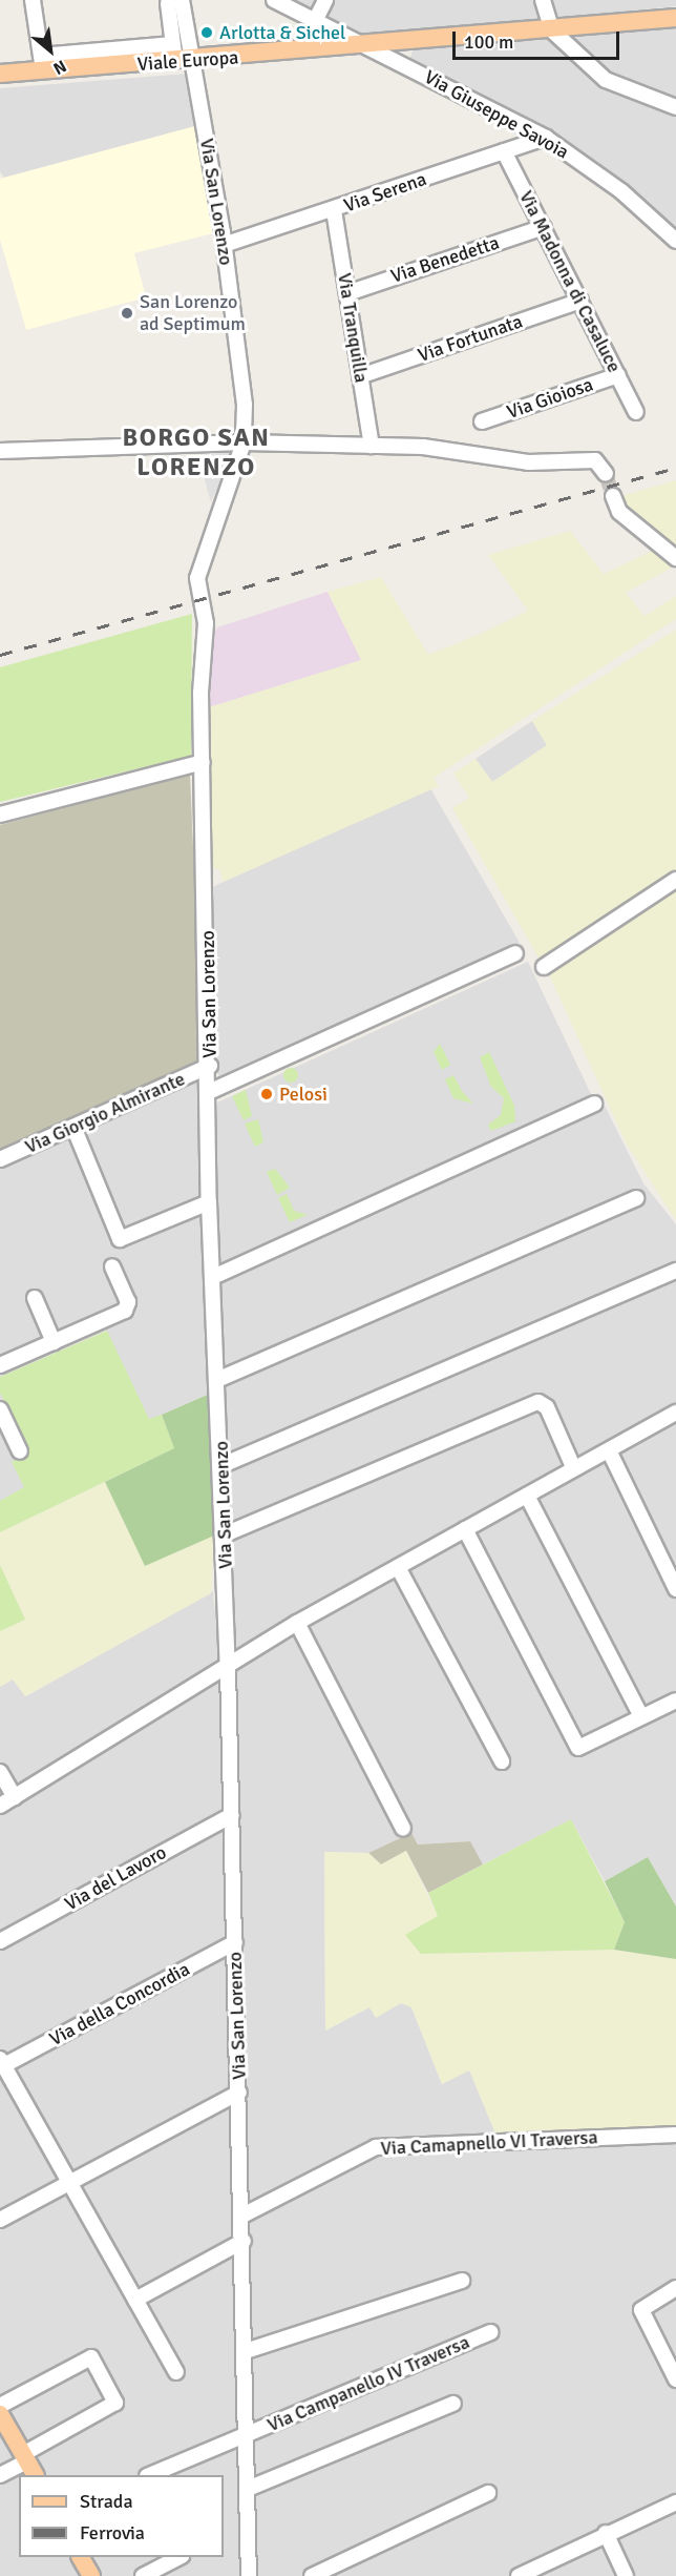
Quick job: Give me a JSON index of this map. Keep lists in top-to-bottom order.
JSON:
{
  "streets": {
    "main road": ["Viale Europa"],
    "street": [
      "Via Giuseppe Savoia",
      "Via Serena",
      "Via San Lorenzo",
      "Via Benedetta",
      "Via Madonna di Casaluce",
      "Via Tranquilla",
      "Via Fortunata",
      "Via Gioiosa",
      "Via Giorgio Almirante",
      "Via del Lavoro",
      "Via della Concordia",
      "Via Camapnello VI Traversa",
      "Via Campanello IV Traversa"
    ]
  },
  "crossings": [
    ["Viale Europa", "Via Giuseppe Savoia"],
    ["Viale Europa", "Via San Lorenzo"],
    ["Via Giuseppe Savoia", "Via Serena"],
    ["Via Serena", "Via San Lorenzo"],
    ["Via Serena", "Via Madonna di Casaluce"],
    ["Via Serena", "Via Tranquilla"],
    ["Via San Lorenzo", "Via Giorgio Almirante"],
    ["Via San Lorenzo", "Via del Lavoro"],
    ["Via San Lorenzo", "Via della Concordia"],
    ["Via San Lorenzo", "Via Camapnello VI Traversa"],
    ["Via San Lorenzo", "Via Campanello IV Traversa"],
    ["Via Benedetta", "Via Madonna di Casaluce"],
    ["Via Benedetta", "Via Tranquilla"],
    ["Via Madonna di Casaluce", "Via Fortunata"],
    ["Via Madonna di Casaluce", "Via Gioiosa"],
    ["Via Tranquilla", "Via Fortunata"]
  ],
  "districts": ["BORGO SAN LORENZO"],
  "places": ["Arlotta & Sichel", "San Lorenzo ad Septimum", "Pelosi"],
  "legend": ["Strada", "Ferrovia"],
  "scale_bar": "100 m",
  "north": "bottom right"
}
